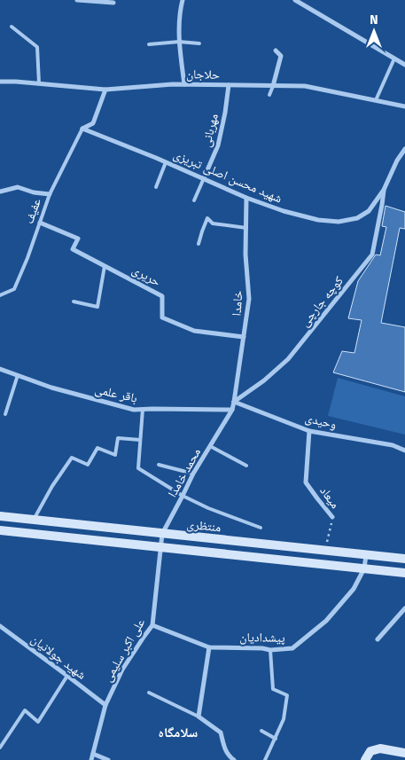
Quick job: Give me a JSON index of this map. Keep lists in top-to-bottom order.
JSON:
{
  "streets": {
    "main road": ["منتظری"],
    "street": [
      "حلاجان",
      "مهربانی",
      "شهید محسن اصلی تبریزی",
      "حریری",
      "کوچه جارچی",
      "خامدا",
      "باقر علمی",
      "وحیدی",
      "محمد خامدا",
      "میعاد",
      "پیشدادیان",
      "علی اکبر سلیمی",
      "شهید جولانیان"
    ],
    "lane": ["عفیف"]
  },
  "crossings": [
    ["حلاجان", "مهربانی"],
    ["مهربانی", "شهید محسن اصلی تبریزی"],
    ["شهید محسن اصلی تبریزی", "عفیف"],
    ["شهید محسن اصلی تبریزی", "کوچه جارچی"],
    ["شهید محسن اصلی تبریزی", "خامدا"],
    ["عفیف", "حریری"],
    ["حریری", "خامدا"],
    ["کوچه جارچی", "خامدا"],
    ["کوچه جارچی", "وحیدی"],
    ["خامدا", "باقر علمی"],
    ["خامدا", "وحیدی"],
    ["خامدا", "محمد خامدا"],
    ["باقر علمی", "محمد خامدا"],
    ["وحیدی", "میعاد"],
    ["محمد خامدا", "منتظری"],
    ["محمد خامدا", "علی اکبر سلیمی"],
    ["میعاد", "منتظری"],
    ["منتظری", "پیشدادیان"],
    ["منتظری", "علی اکبر سلیمی"],
    ["پیشدادیان", "علی اکبر سلیمی"],
    ["علی اکبر سلیمی", "شهید جولانیان"]
  ],
  "districts": ["سلامگاه"],
  "north": "top"
}
